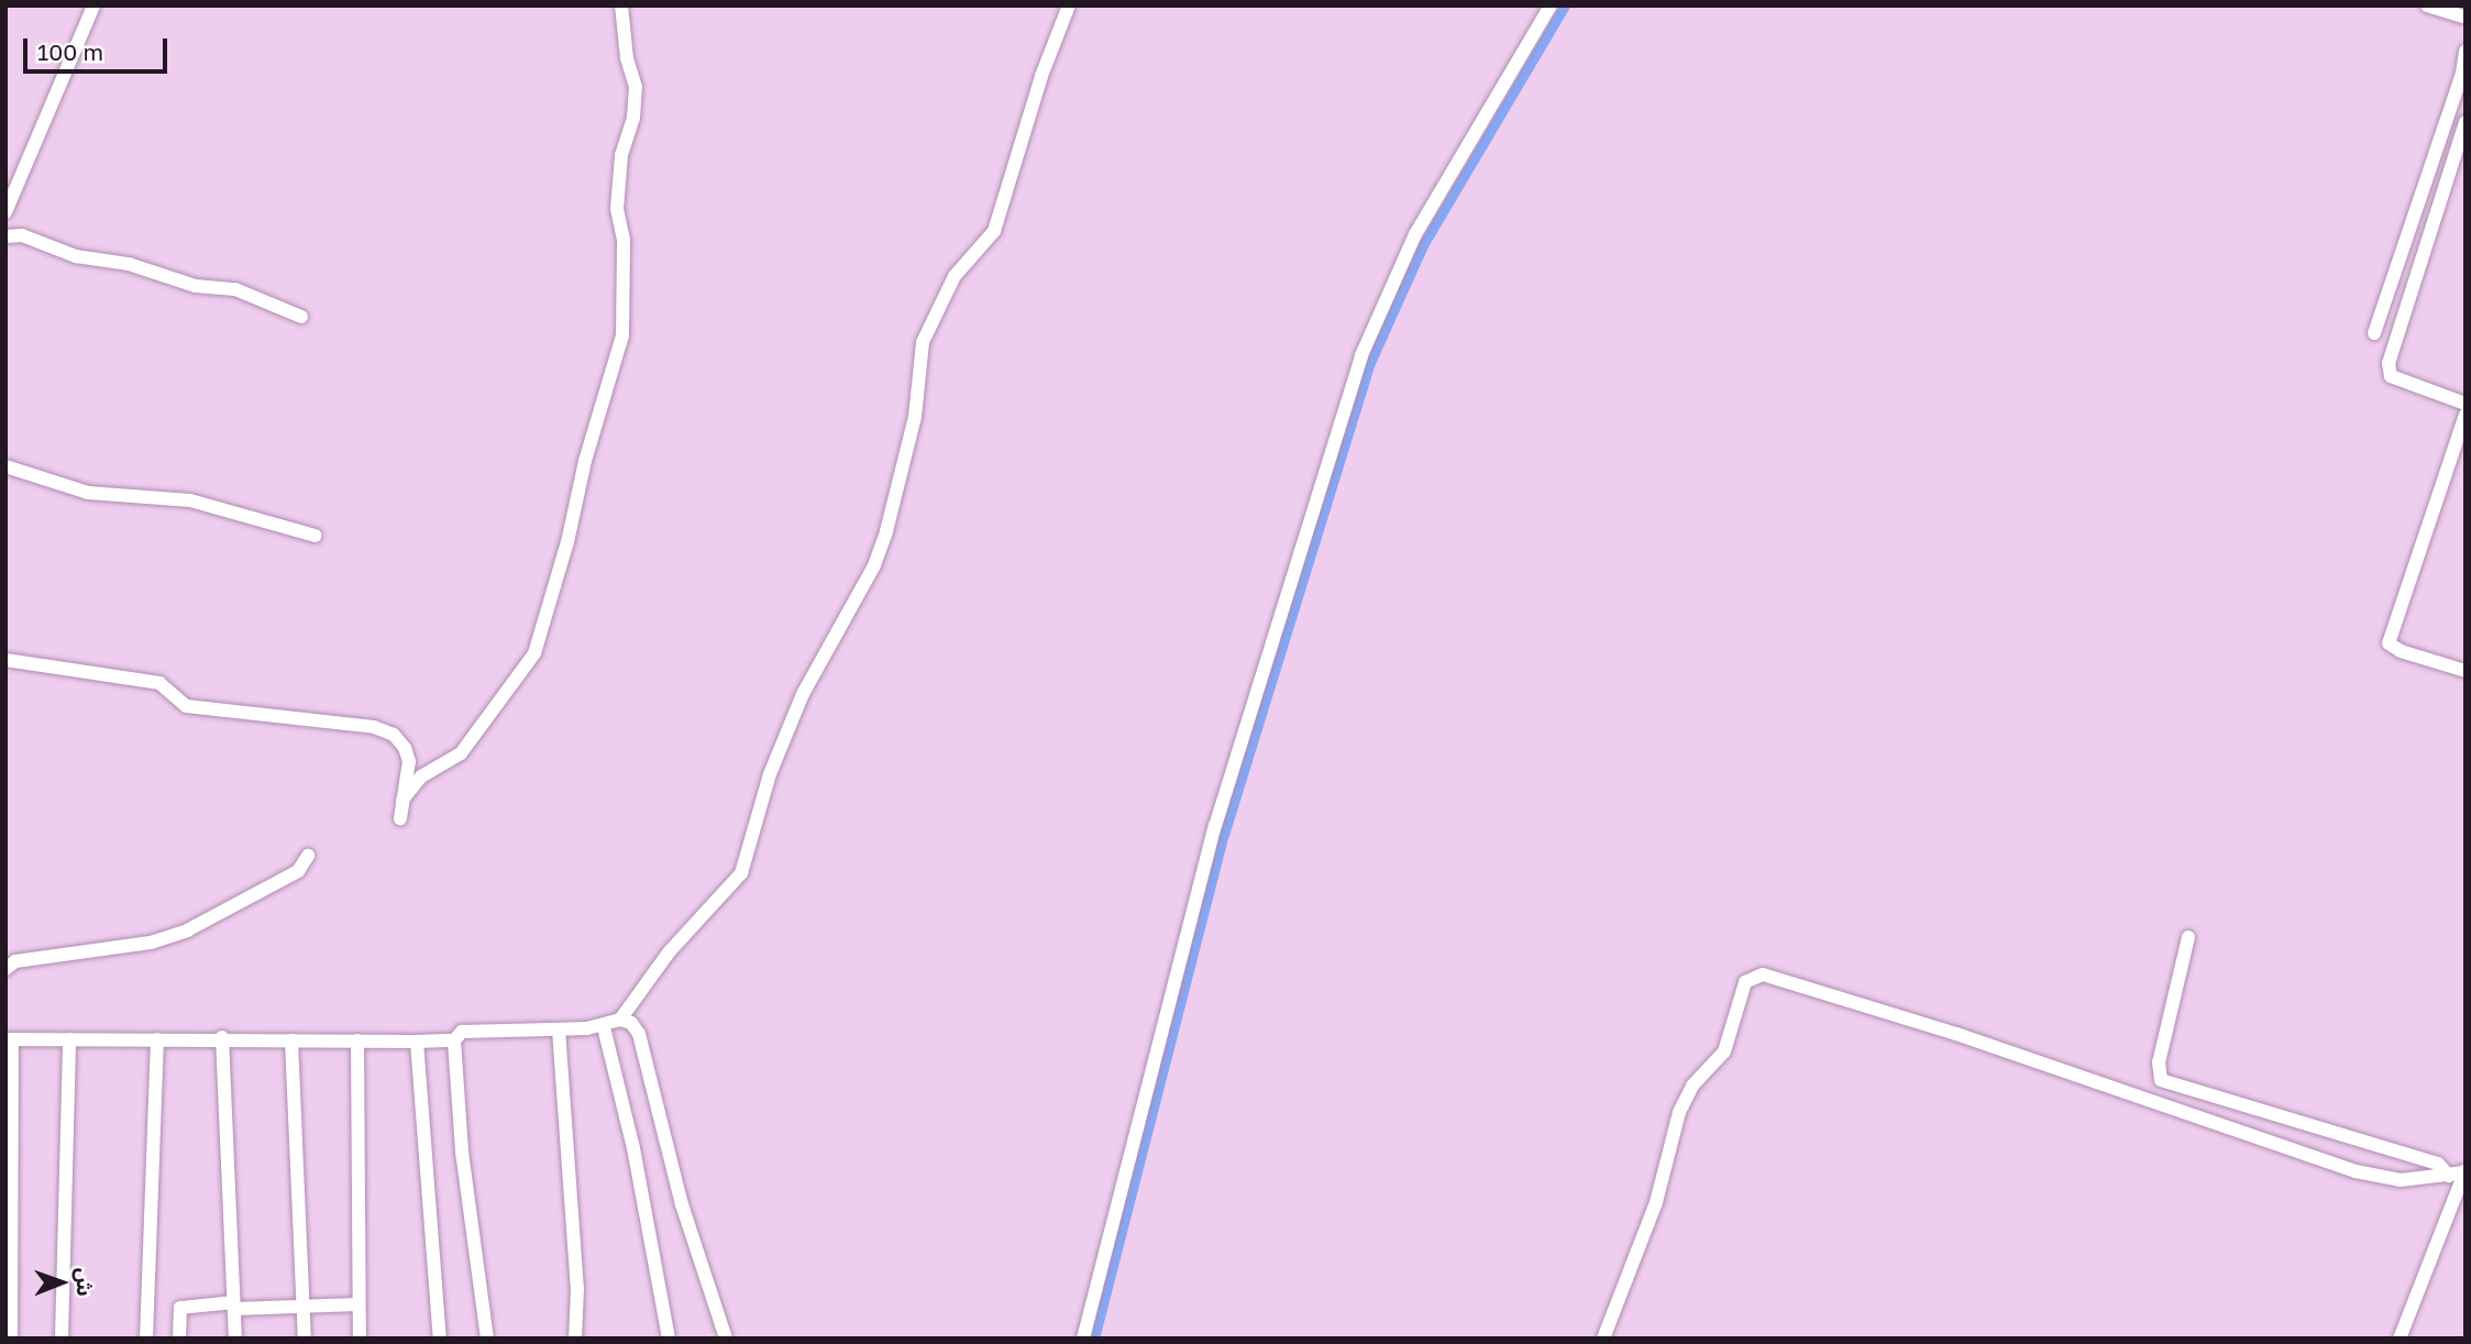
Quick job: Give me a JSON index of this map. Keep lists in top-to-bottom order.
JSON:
{
  "scale_bar": "100 m",
  "north": "right"
}
